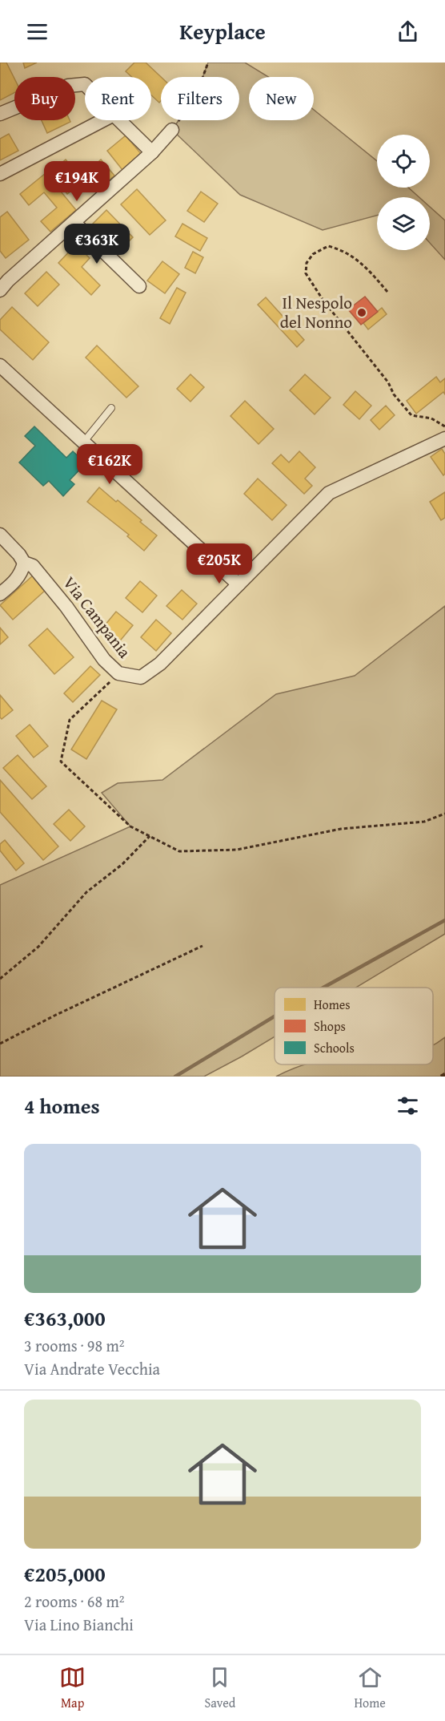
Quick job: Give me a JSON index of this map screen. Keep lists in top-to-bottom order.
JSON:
{
  "streets": {
    "street": ["Via Campania"]
  },
  "places": ["Il Nespolo del Nonno"],
  "legend": ["Homes", "Shops", "Schools"],
  "page": {
    "header": "Keyplace",
    "chip": [
      "Buy",
      "Rent",
      "Filters",
      "New"
    ],
    "price": [
      "€194K",
      "€363K",
      "€162K",
      "€205K"
    ],
    "heading": "4 homes",
    "list": [
      {
        "name": "€363,000",
        "note": "3 rooms · 98 m² · Via Andrate Vecchia"
      },
      {
        "name": "€205,000",
        "note": "2 rooms · 68 m² · Via Lino Bianchi"
      }
    ],
    "tabs": ["Map", "Saved", "Home"]
  }
}
